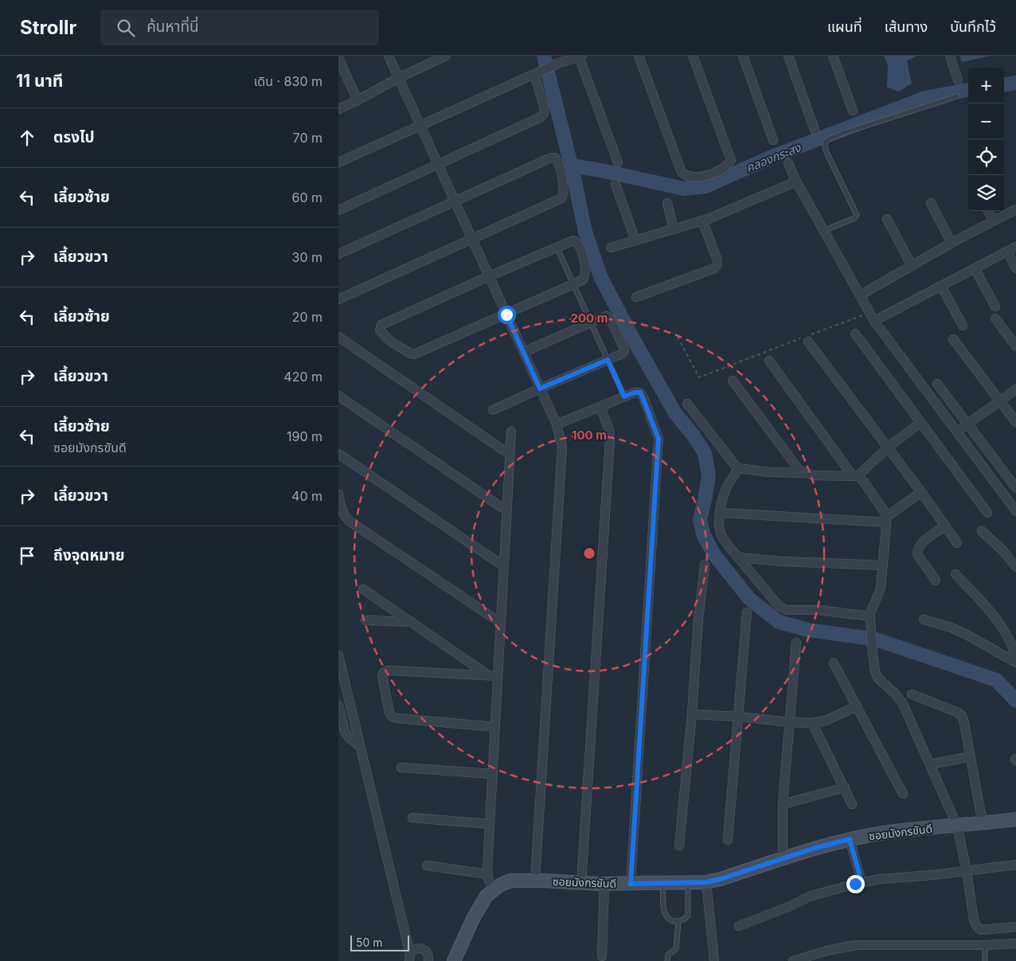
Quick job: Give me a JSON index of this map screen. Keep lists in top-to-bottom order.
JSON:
{
  "streets": {
    "street": ["ซอยมังกรขันดี"]
  },
  "water": ["คลองกระสง"],
  "scale_bar": "50 m",
  "page": {
    "header": "Strollr",
    "search": "ค้นหาที่นี่",
    "nav": ["แผนที่", "เส้นทาง", "บันทึกไว้"],
    "heading": ["11 นาที", "เดิน · 830 m"],
    "map_buttons": ["+", "−"],
    "list": [
      ["ตรงไป", "70 m"],
      ["เลี้ยวซ้าย", "60 m"],
      ["เลี้ยวขวา", "30 m"],
      ["เลี้ยวซ้าย", "20 m"],
      ["เลี้ยวขวา", "420 m"],
      ["เลี้ยวซ้าย", "ซอยมังกรขันดี", "190 m"],
      ["เลี้ยวขวา", "40 m"],
      "ถึงจุดหมาย"
    ],
    "scale": "50 m"
  },
  "rings": ["200 m", "100 m"]
}
